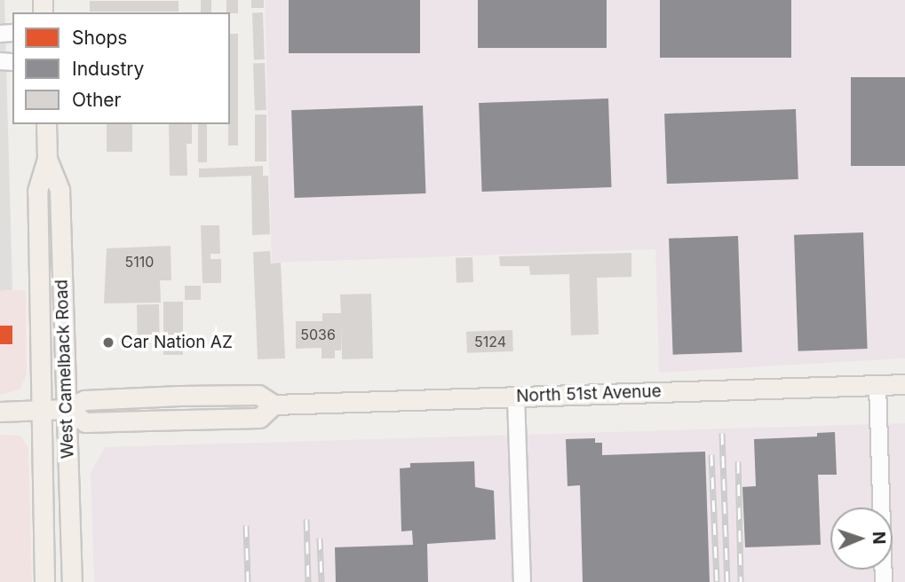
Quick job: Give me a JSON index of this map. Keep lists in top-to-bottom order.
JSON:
{
  "streets": {
    "main road": ["West Camelback Road", "North 51st Avenue"]
  },
  "crossings": [
    ["West Camelback Road", "North 51st Avenue"]
  ],
  "places": ["Car Nation AZ"],
  "house_numbers": ["5110", "5036", "5124"],
  "legend": ["Shops", "Industry", "Other"],
  "north": "right"
}
